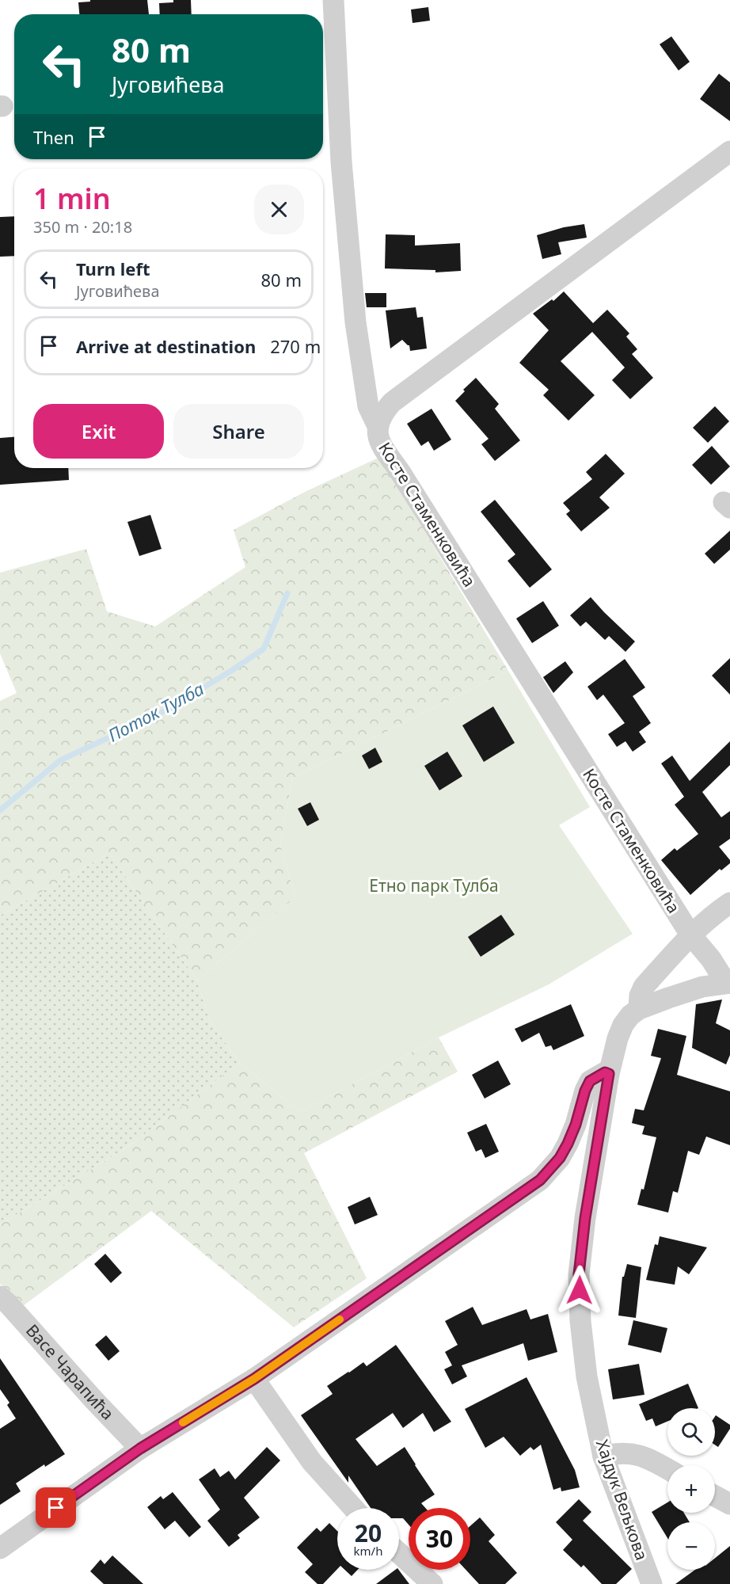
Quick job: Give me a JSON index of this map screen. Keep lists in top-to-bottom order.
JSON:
{
  "streets": {
    "street": ["Косте Стаменковића", "Васе Чарапића", "Хајдук Вељкова"]
  },
  "crossings": [
    ["Косте Стаменковића", "Хајдук Вељкова"]
  ],
  "water": ["Поток Тулба"],
  "parks": ["Етно парк Тулба"],
  "page": {
    "turn": ["80 m", "Југовићева"],
    "then": "Then",
    "heading": ["1 min", "350 m · 20:18"],
    "list": [
      {
        "name": "Turn left",
        "note": "Југовићева",
        "value": "80 m"
      },
      {
        "name": "Arrive at destination",
        "value": "270 m"
      }
    ],
    "buttons": ["Exit", "Share"],
    "map_buttons": ["+", "−"],
    "speed": "20 km/h",
    "limit": "30"
  }
}
